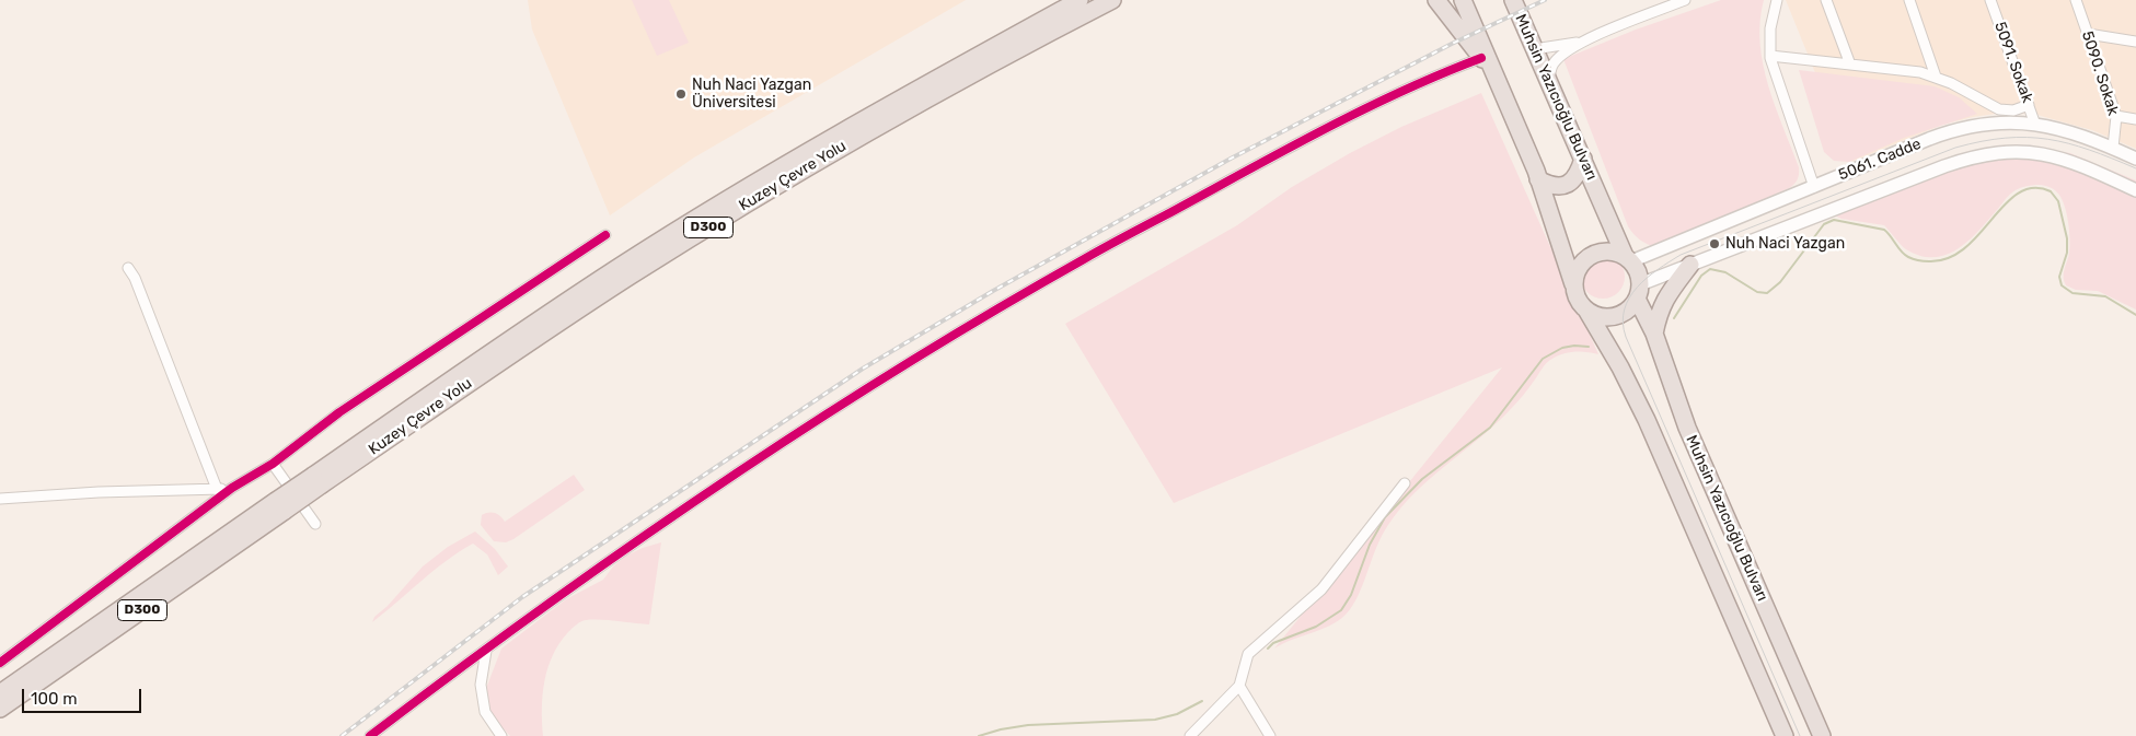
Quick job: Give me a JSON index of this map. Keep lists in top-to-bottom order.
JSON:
{
  "streets": {
    "highway": ["Muhsin Yazıcıoğlu Bulvarı", "Kuzey Çevre Yolu", "D300"],
    "street": ["5091. Sokak", "5090. Sokak", "5061. Cadde"]
  },
  "crossings": [
    ["5091. Sokak", "5061. Cadde"],
    ["5090. Sokak", "5061. Cadde"],
    ["Muhsin Yazıcıoğlu Bulvarı", "5061. Cadde"],
    ["Kuzey Çevre Yolu", "D300"]
  ],
  "places": ["Nuh Naci Yazgan Üniversitesi", "Nuh Naci Yazgan"],
  "scale_bar": "100 m"
}
